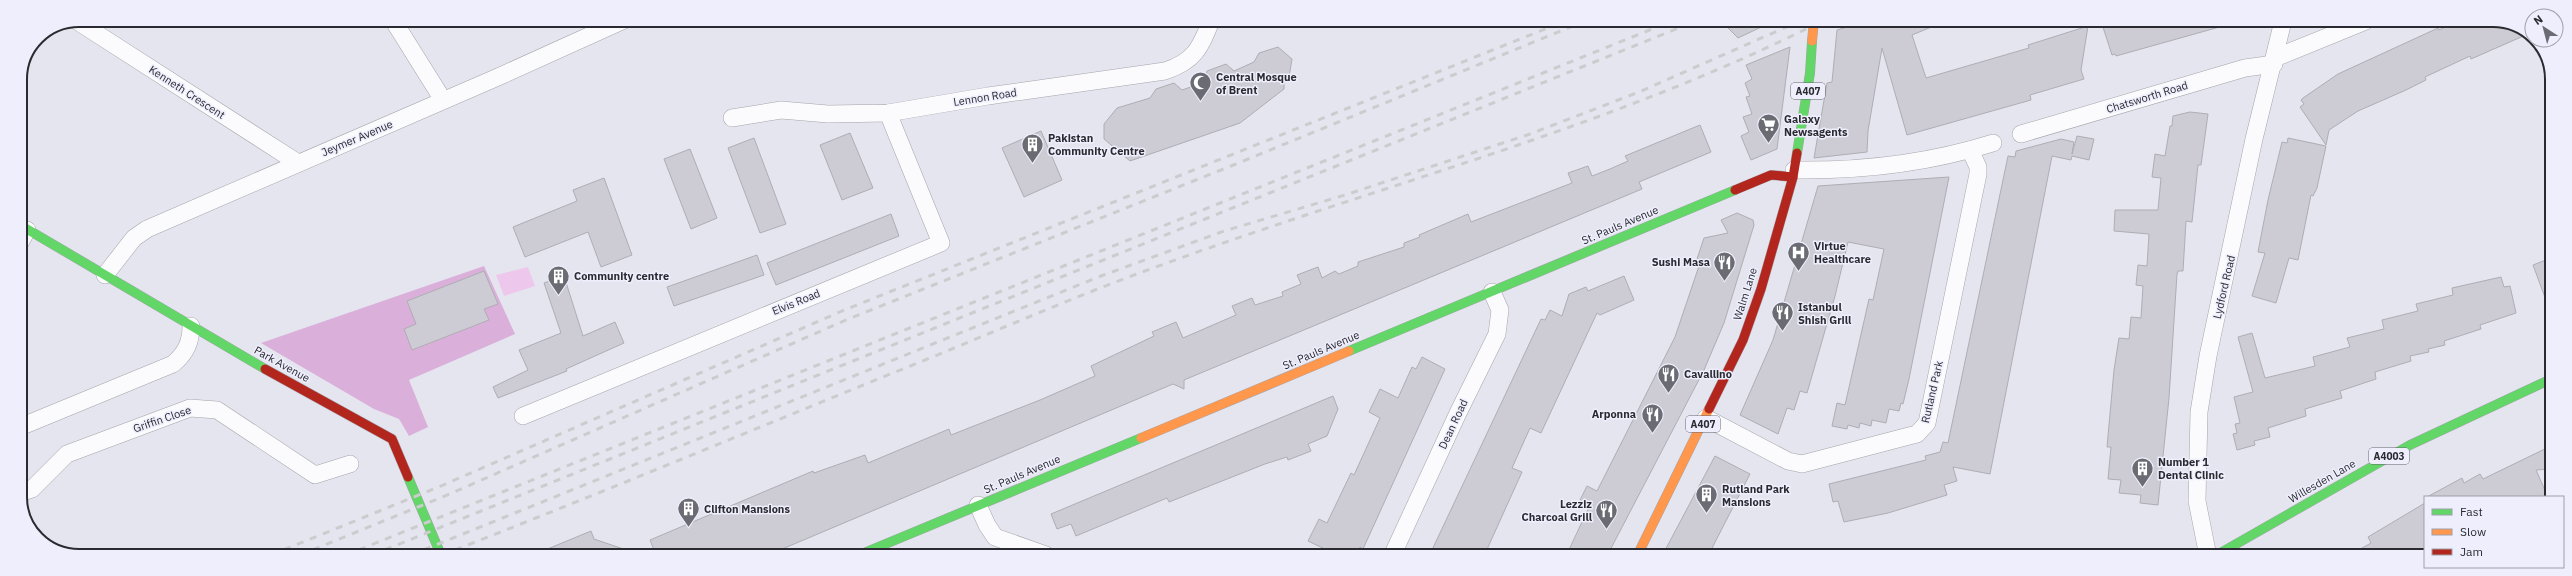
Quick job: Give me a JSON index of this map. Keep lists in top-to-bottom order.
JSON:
{
  "streets": {
    "street": [
      "A407",
      "Kenneth Crescent",
      "Lennon Road",
      "Chatsworth Road",
      "Jeymer Avenue",
      "St. Pauls Avenue",
      "Lydford Road",
      "Walm Lane",
      "Elvis Road",
      "Park Avenue",
      "Rutland Park",
      "Griffin Close",
      "Dean Road",
      "A4003",
      "Willesden Lane"
    ]
  },
  "crossings": [
    ["Kenneth Crescent", "Jeymer Avenue"],
    ["Lennon Road", "Elvis Road"],
    ["Chatsworth Road", "Lydford Road"],
    ["Jeymer Avenue", "Park Avenue"],
    ["St. Pauls Avenue", "Walm Lane"],
    ["St. Pauls Avenue", "Dean Road"],
    ["Walm Lane", "Rutland Park"]
  ],
  "places": {
    "mosque": ["Central Mosque of Brent"],
    "supermarket": ["Galaxy Newsagents"],
    "building": [
      "Pakistan Community Centre",
      "Community centre",
      "Number 1 Dental Clinic",
      "Rutland Park Mansions",
      "Clifton Mansions"
    ],
    "hospital": ["Virtue Healthcare"],
    "restaurant": [
      "Sushi Masa",
      "Istanbul Shish Grill",
      "Cavallino",
      "Arponna",
      "Lezziz Charcoal Grill"
    ]
  },
  "legend": ["Fast", "Slow", "Jam"],
  "north": "top left"
}
